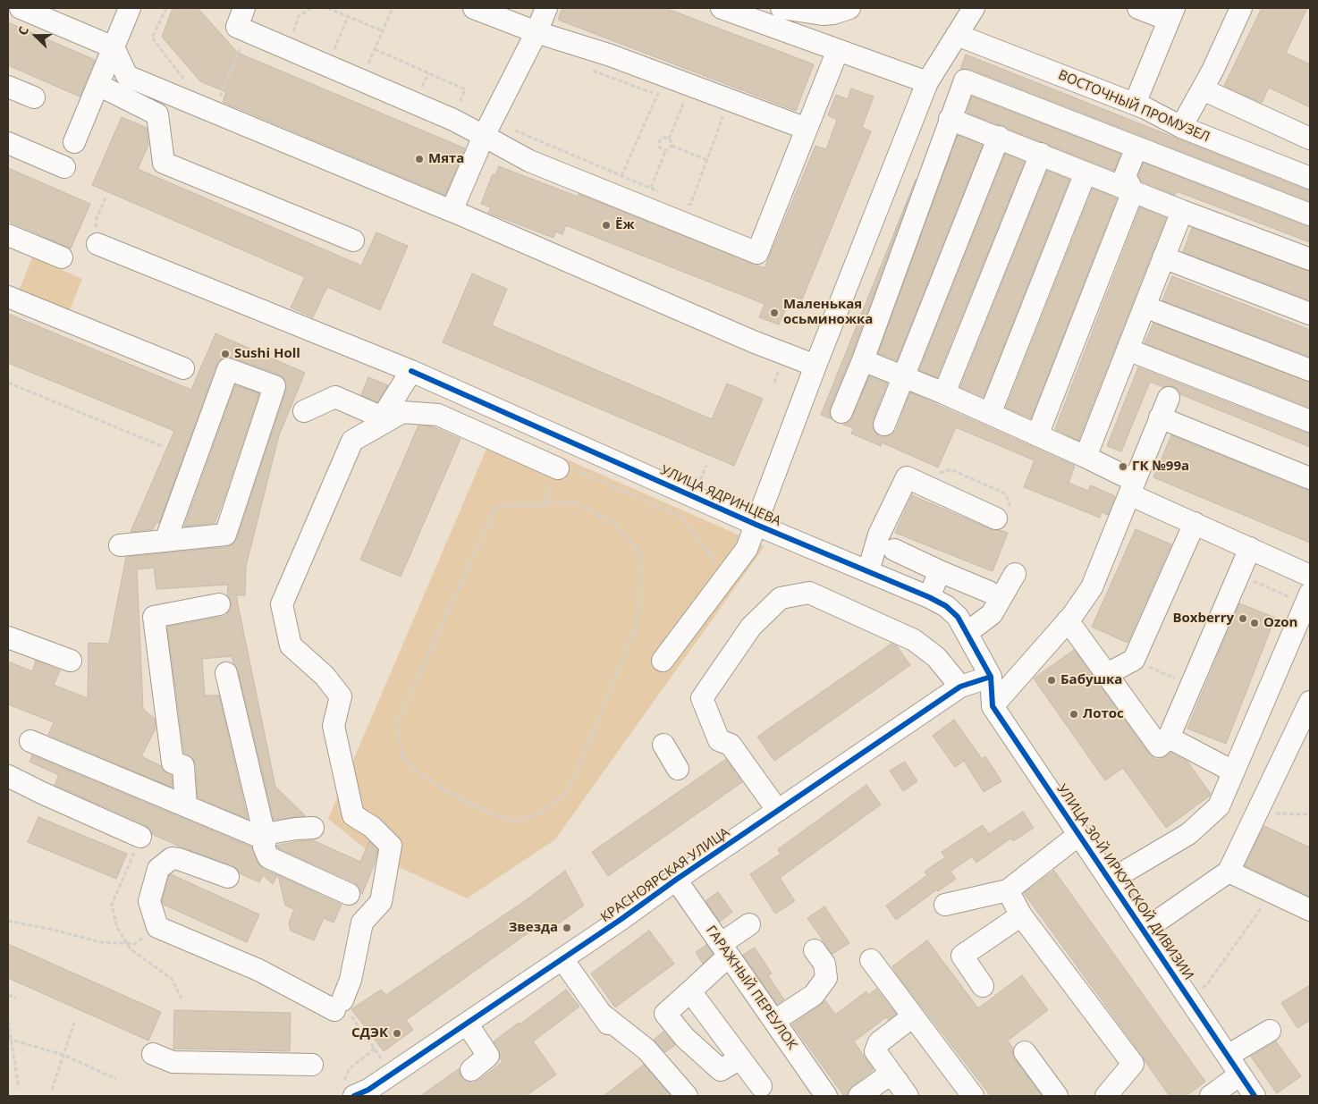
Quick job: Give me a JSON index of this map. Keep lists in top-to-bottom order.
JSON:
{
  "streets": {
    "street": [
      "ВОСТОЧНЫЙ ПРОМУЗЕЛ",
      "УЛИЦА ЯДРИНЦЕВА",
      "КРАСНОЯРСКАЯ УЛИЦА",
      "УЛИЦА 30-Й ИРКУТСКОЙ ДИВИЗИИ",
      "ГАРАЖНЫЙ ПЕРЕУЛОК"
    ]
  },
  "crossings": [
    ["УЛИЦА ЯДРИНЦЕВА", "КРАСНОЯРСКАЯ УЛИЦА"],
    ["КРАСНОЯРСКАЯ УЛИЦА", "ГАРАЖНЫЙ ПЕРЕУЛОК"]
  ],
  "places": [
    "Мята",
    "Ёж",
    "Маленькая осьминожка",
    "Sushi Holl",
    "ГК №99а",
    "Boxberry",
    "Ozon",
    "Бабушка",
    "Лотос",
    "Звезда",
    "СДЭК"
  ],
  "north": "left"
}
